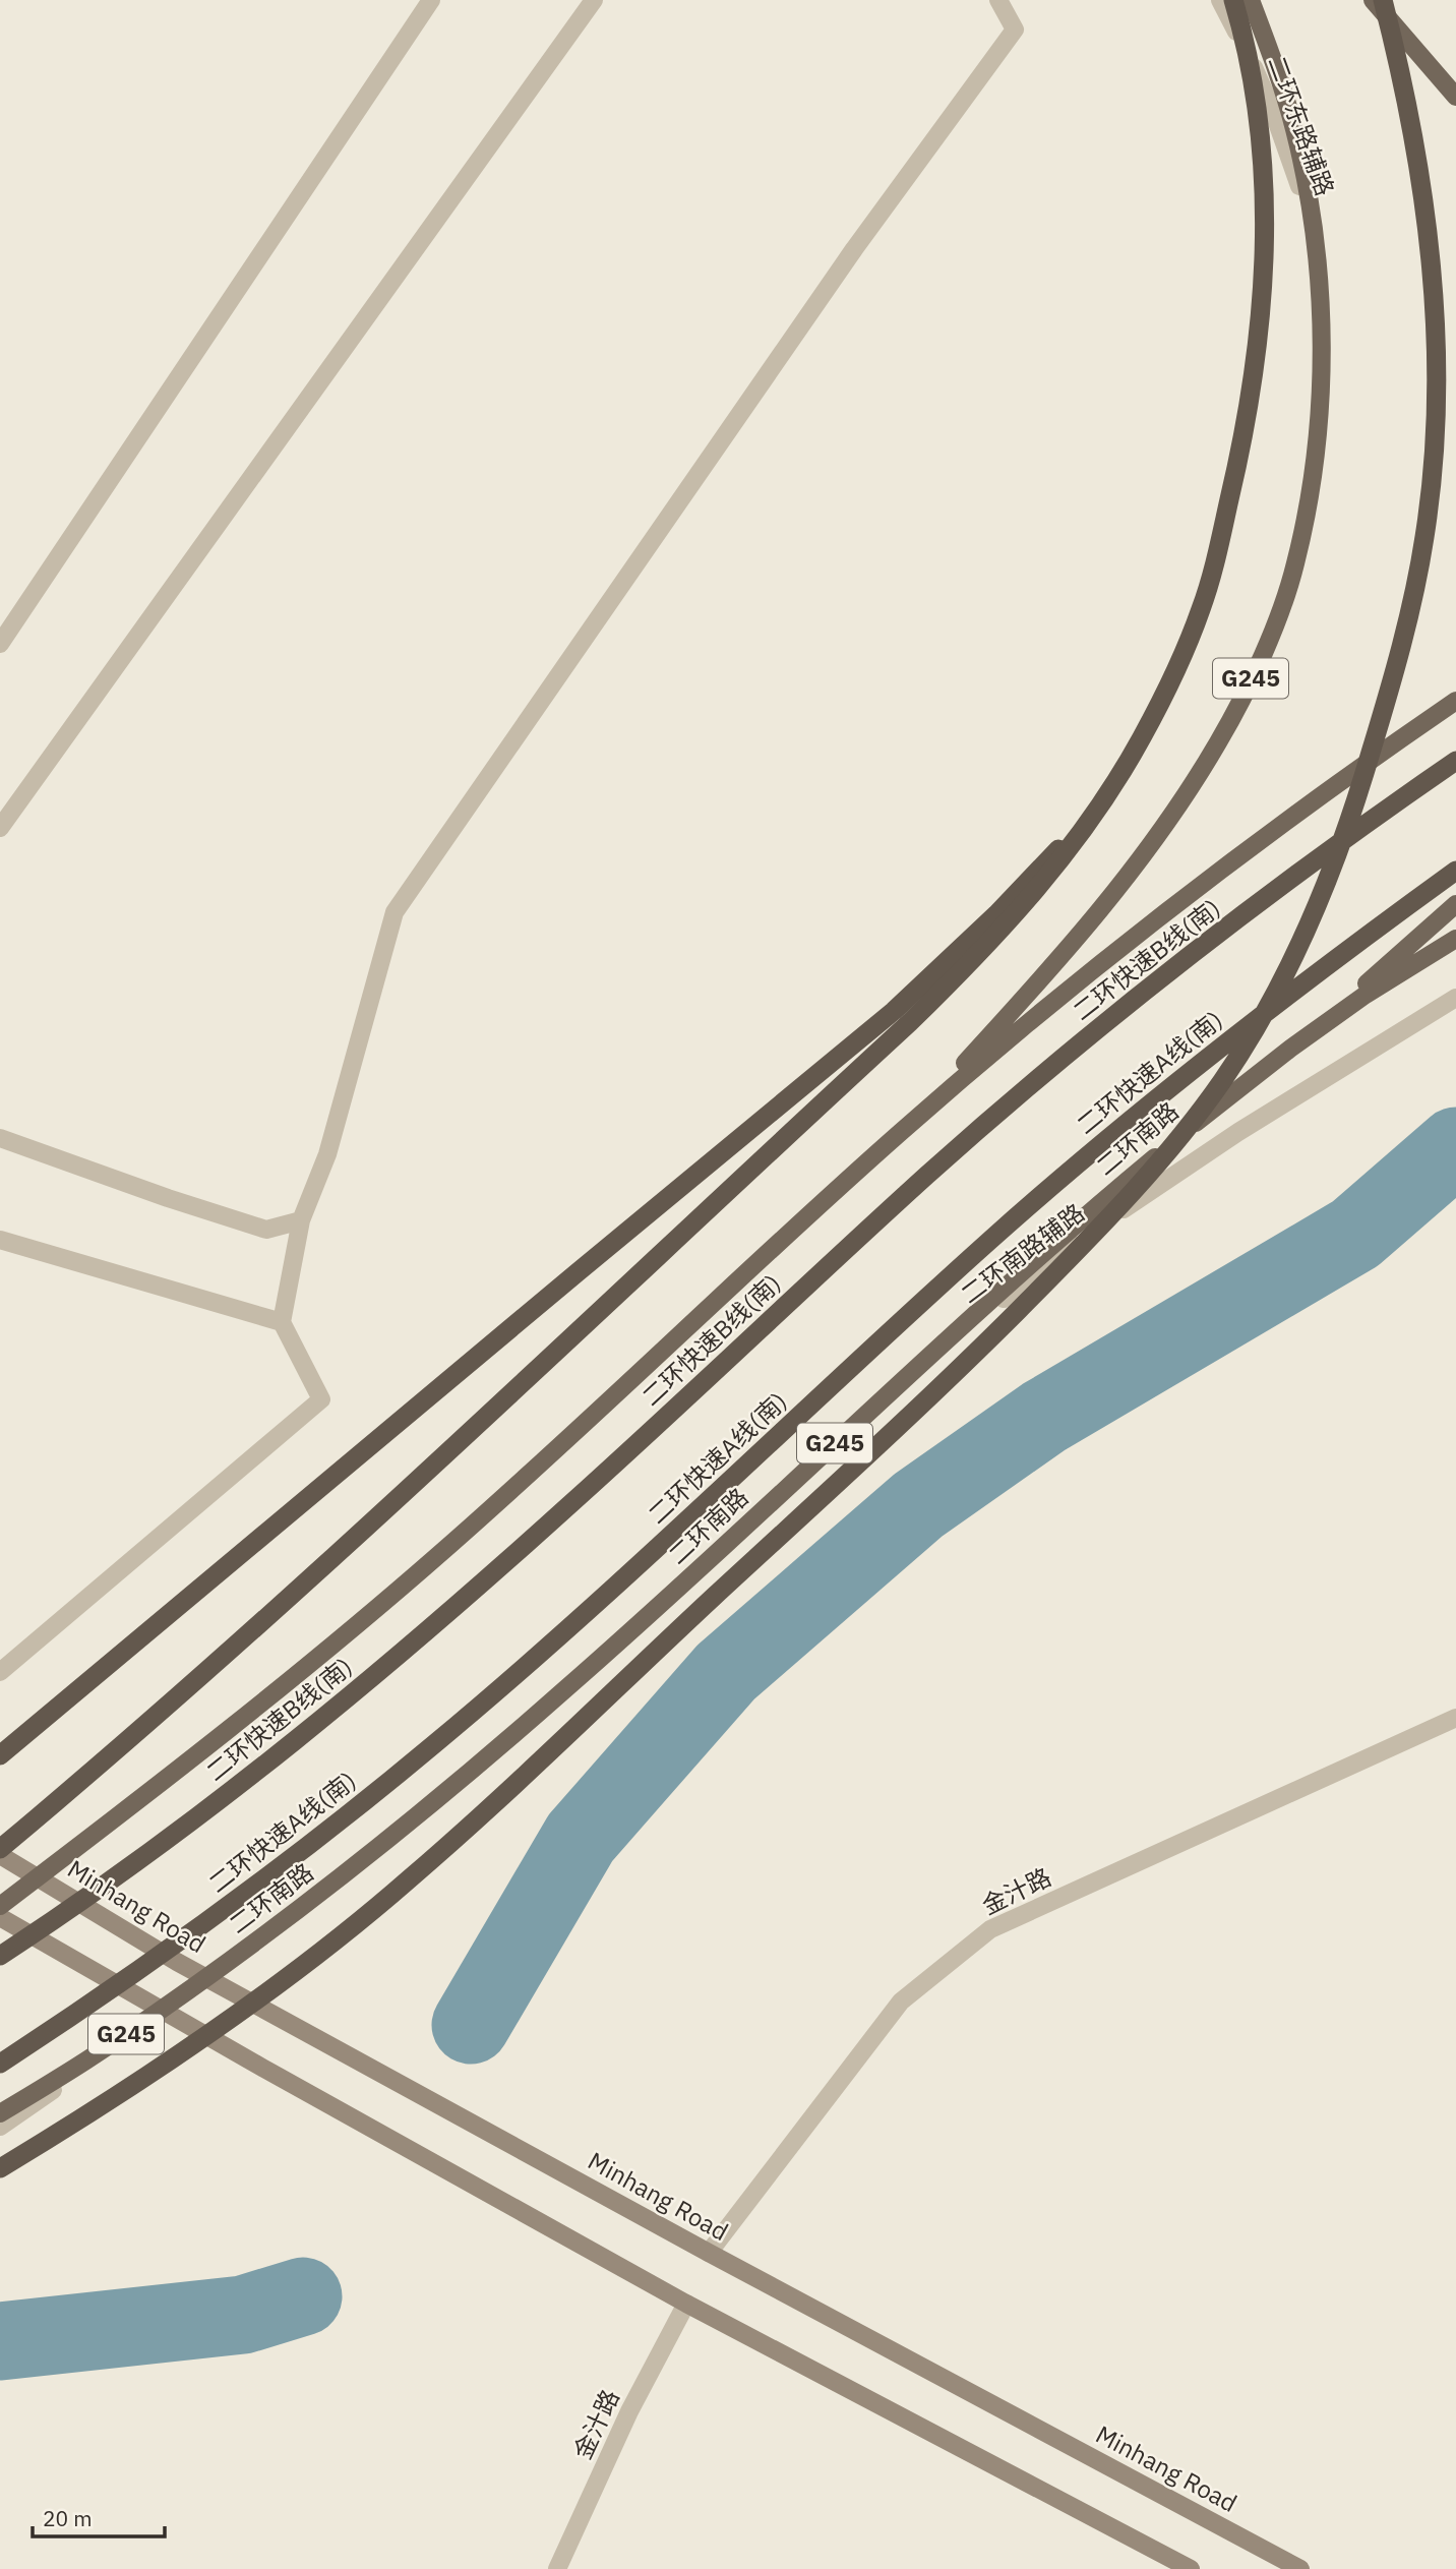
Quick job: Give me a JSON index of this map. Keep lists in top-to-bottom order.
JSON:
{
  "streets": {
    "highway": ["二环快速B线(南)", "二环快速A线(南)"],
    "main road": ["G245", "二环南路", "Minhang Road"],
    "street": ["二环东路辅路", "二环南路辅路", "金汁路"]
  },
  "crossings": [
    ["二环东路辅路", "G245"],
    ["G245", "Minhang Road"],
    ["二环南路", "二环南路辅路"],
    ["二环南路", "Minhang Road"],
    ["金汁路", "Minhang Road"]
  ],
  "scale_bar": "20 m"
}
